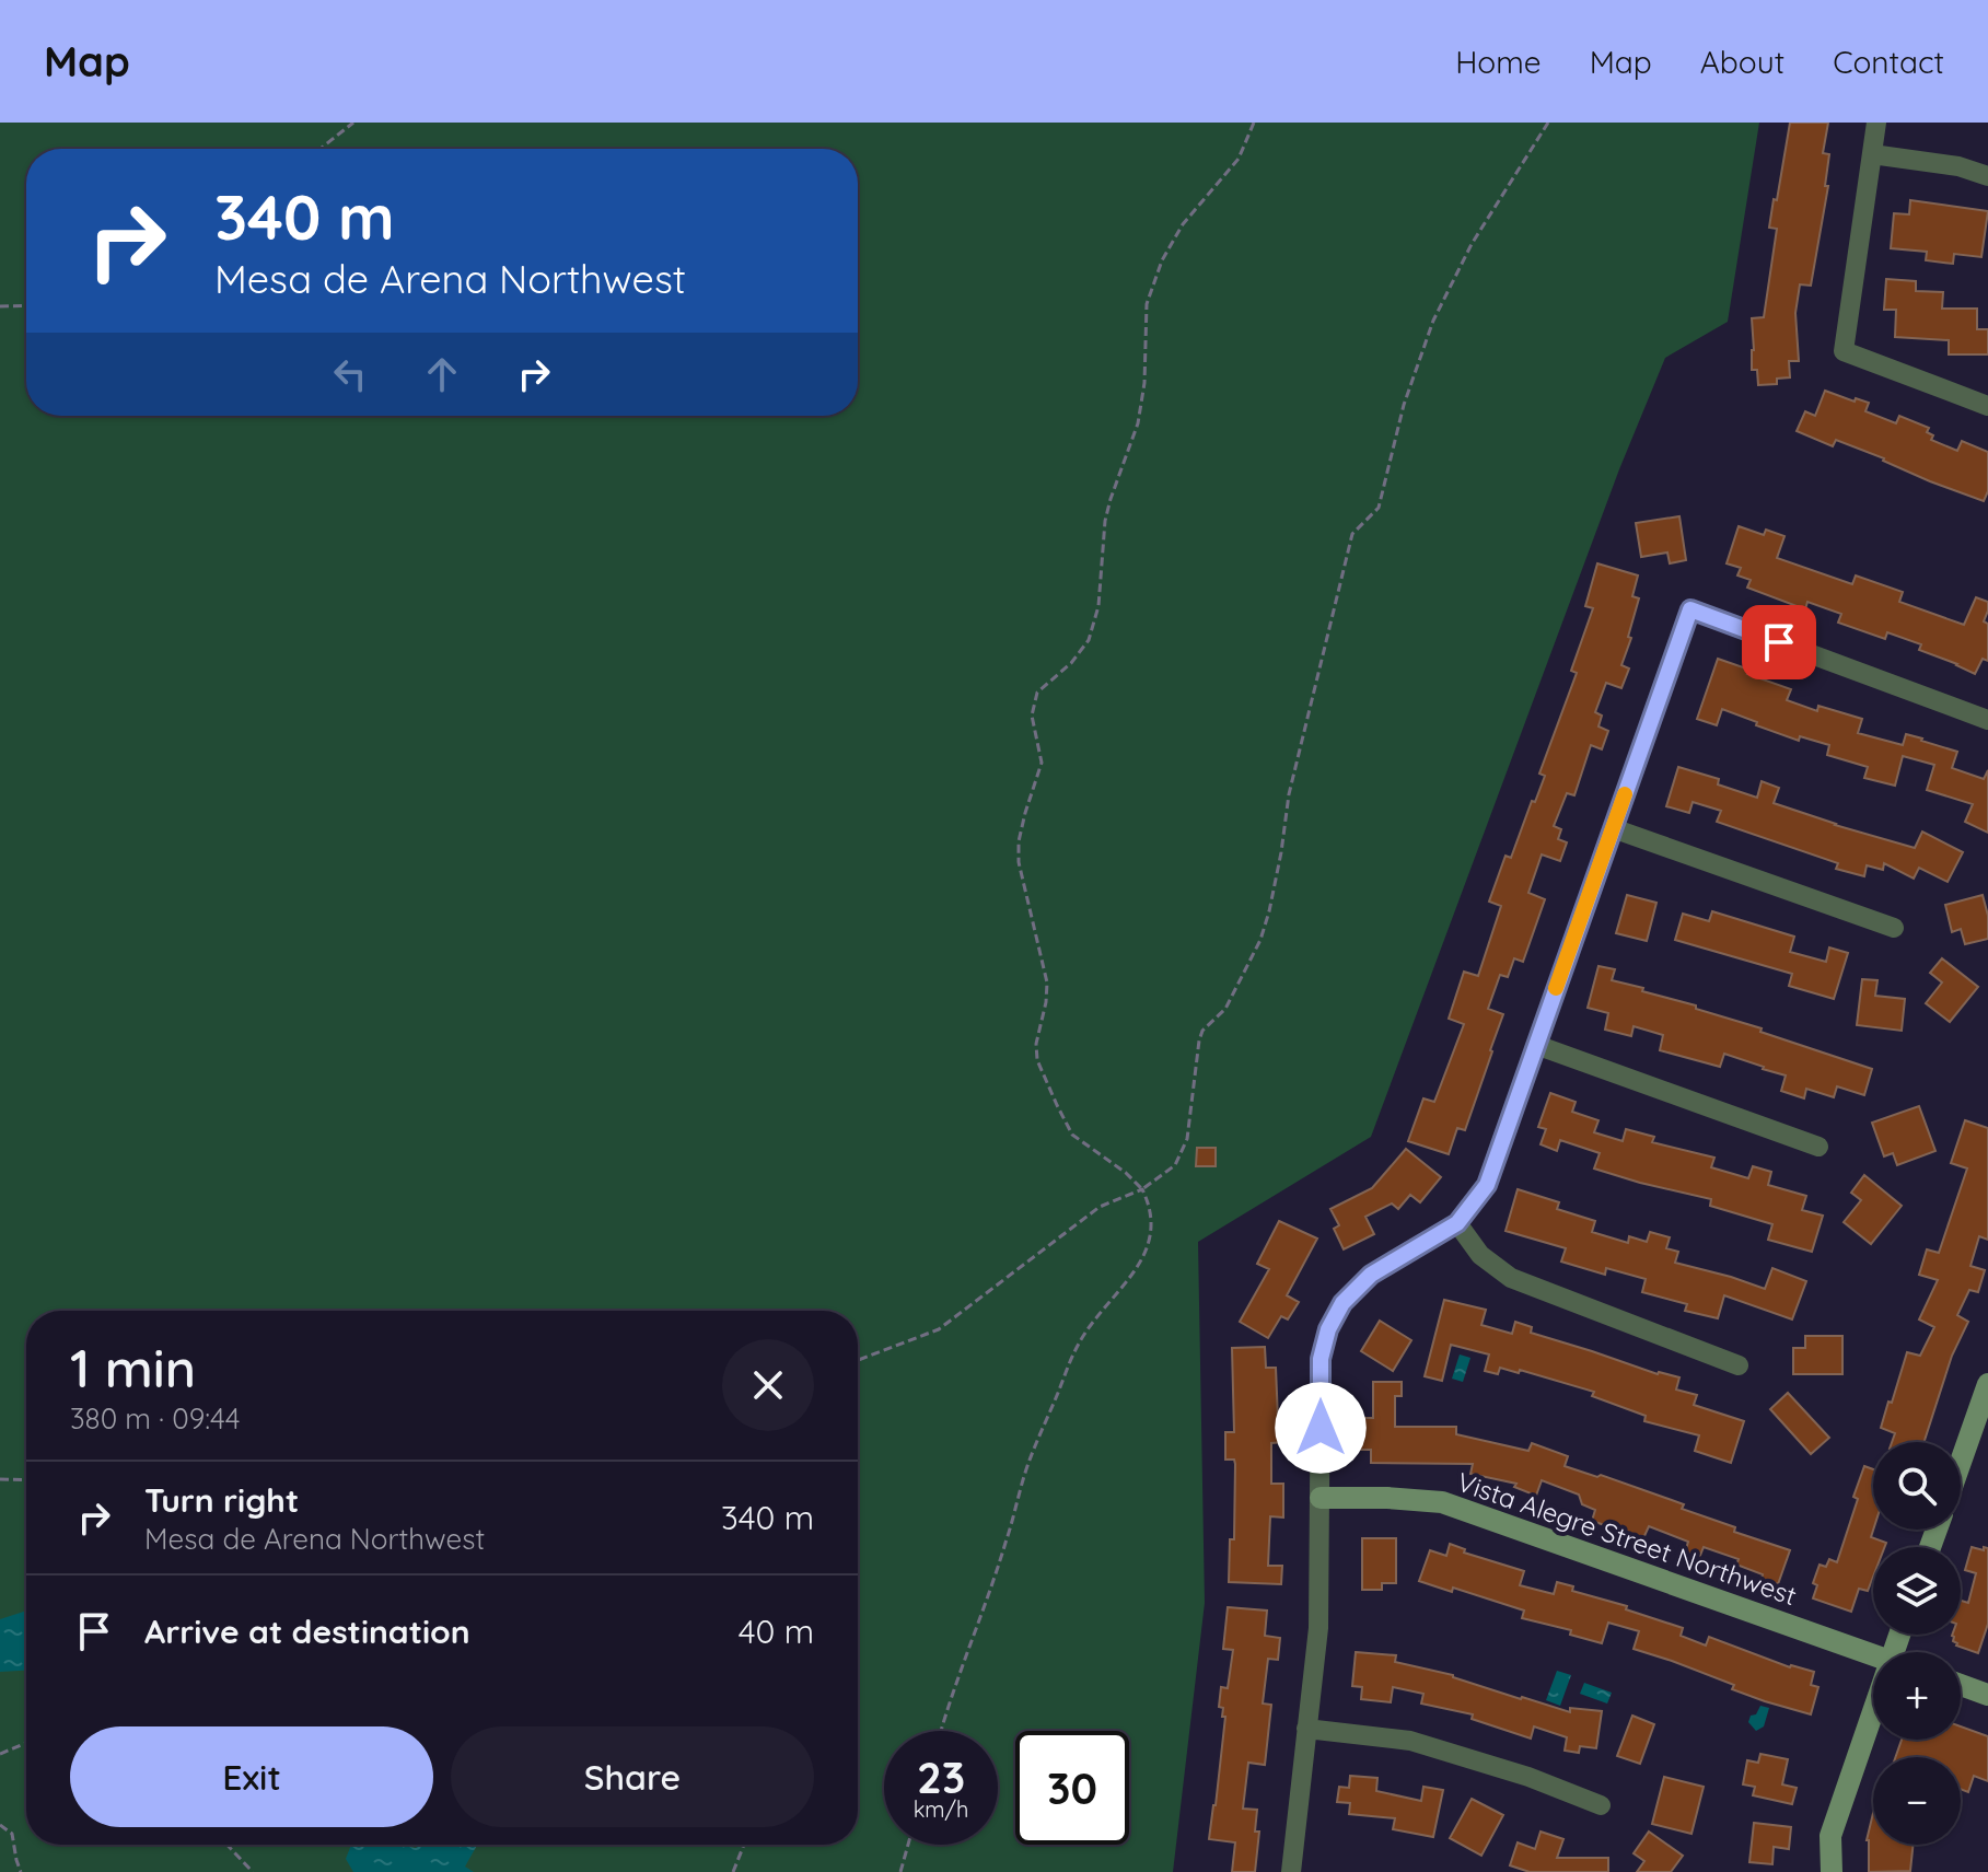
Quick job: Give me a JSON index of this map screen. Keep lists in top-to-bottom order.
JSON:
{
  "streets": {
    "street": ["Vista Alegre Street Northwest"]
  },
  "page": {
    "header": "Map",
    "nav": [
      "Home",
      "Map",
      "About",
      "Contact"
    ],
    "turn": ["340 m", "Mesa de Arena Northwest"],
    "heading": ["1 min", "380 m · 09:44"],
    "map_buttons": ["+", "−"],
    "list": [
      {
        "name": "Turn right",
        "note": "Mesa de Arena Northwest",
        "value": "340 m"
      },
      {
        "name": "Arrive at destination",
        "value": "40 m"
      }
    ],
    "buttons": ["Exit", "Share"],
    "speed": "23 km/h",
    "limit": "30"
  }
}
